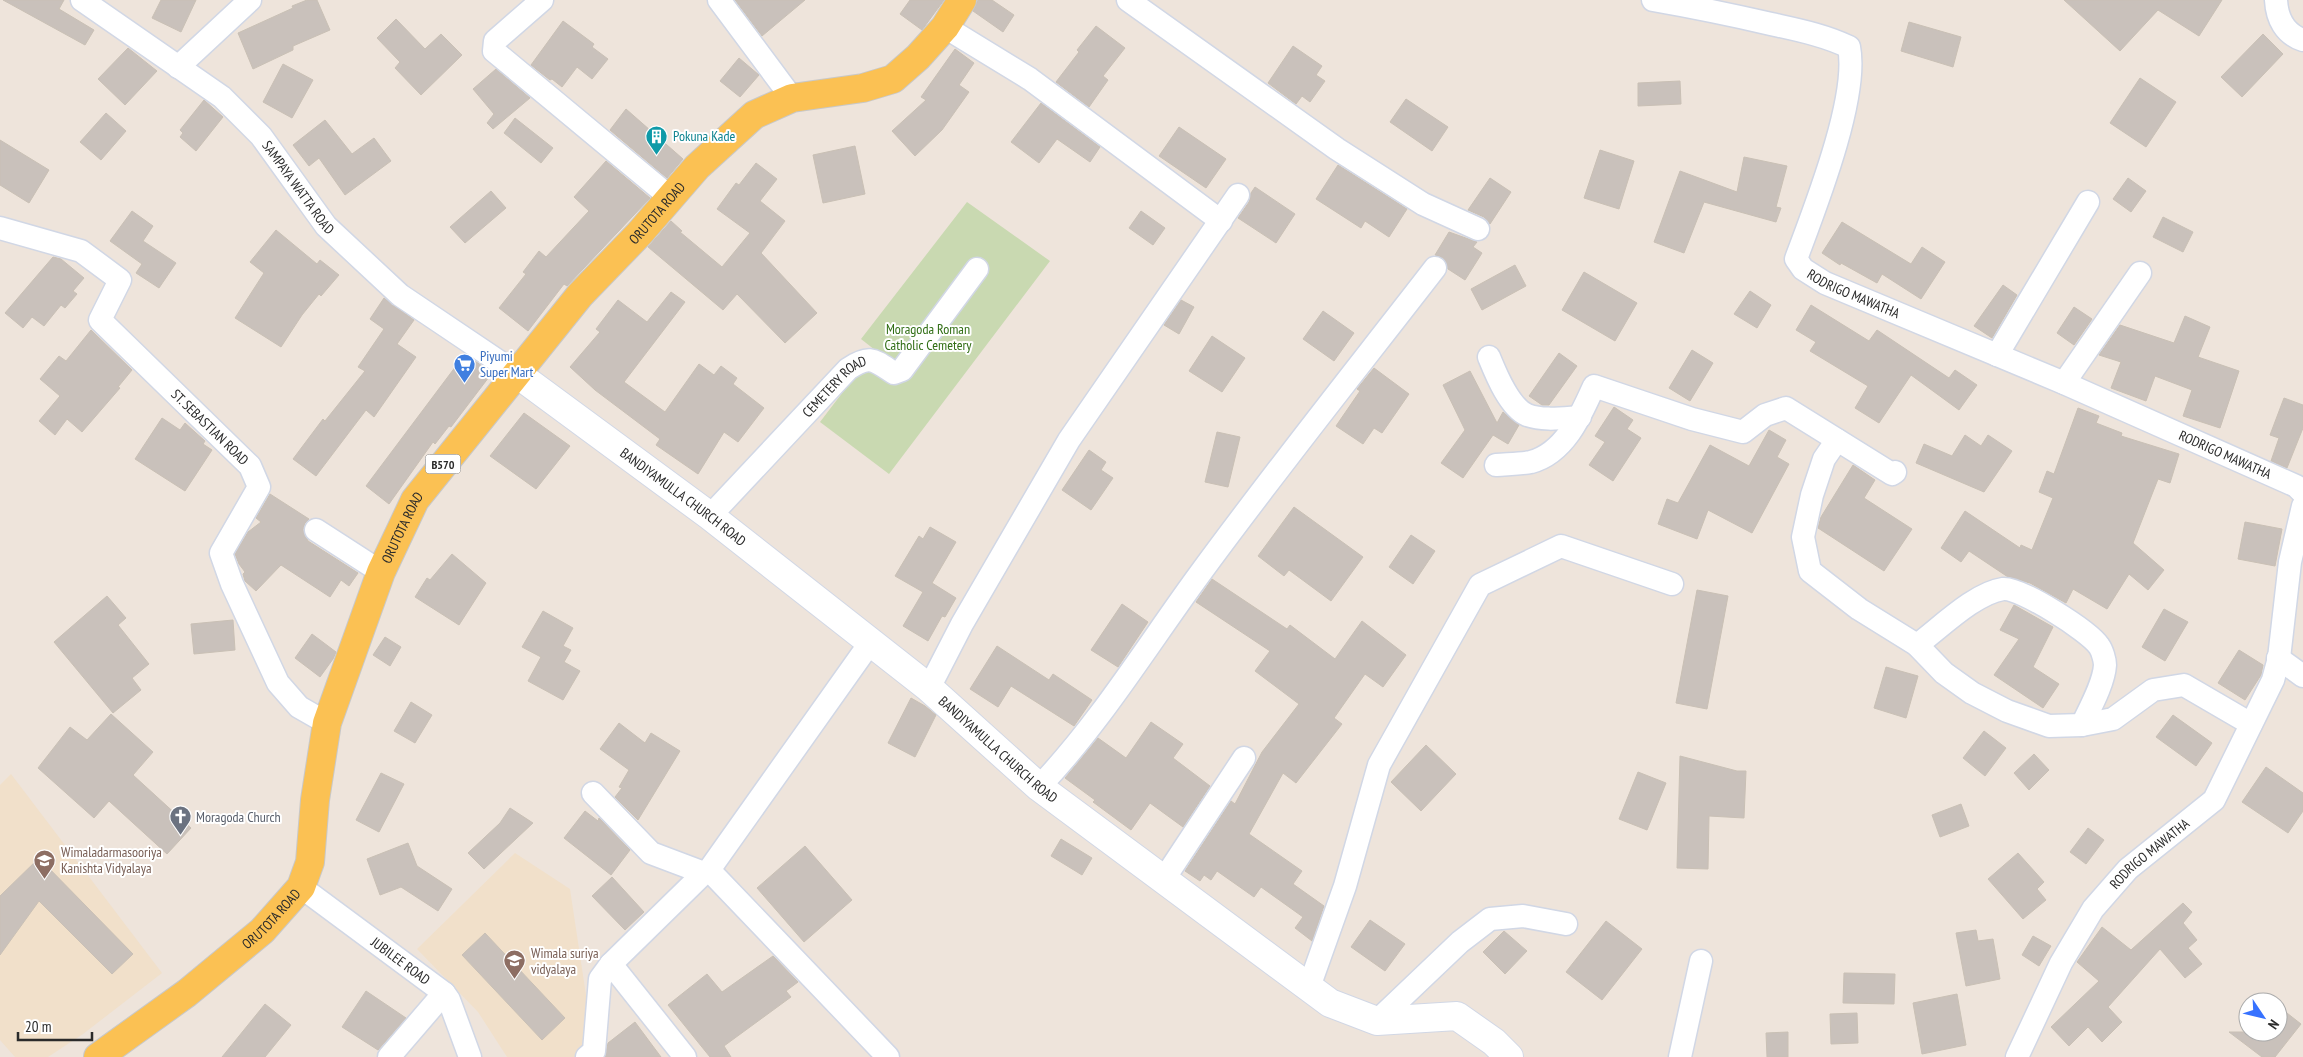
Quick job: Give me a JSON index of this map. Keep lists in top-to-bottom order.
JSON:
{
  "streets": {
    "main road": ["ORUTOTA ROAD", "B570"],
    "street": [
      "SAMPAYA WATTA ROAD",
      "RODRIGO MAWATHA",
      "CEMETERY ROAD",
      "ST. SEBASTIAN ROAD",
      "BANDIYAMULLA CHURCH ROAD",
      "JUBILEE ROAD"
    ]
  },
  "crossings": [
    ["SAMPAYA WATTA ROAD", "ORUTOTA ROAD"],
    ["SAMPAYA WATTA ROAD", "BANDIYAMULLA CHURCH ROAD"],
    ["ORUTOTA ROAD", "ST. SEBASTIAN ROAD"],
    ["ORUTOTA ROAD", "BANDIYAMULLA CHURCH ROAD"],
    ["ORUTOTA ROAD", "JUBILEE ROAD"],
    ["CEMETERY ROAD", "BANDIYAMULLA CHURCH ROAD"]
  ],
  "parks": ["Moragoda Roman Catholic Cemetery"],
  "places": {
    "building": ["Pokuna Kade"],
    "supermarket": ["Piyumi Super Mart"],
    "church": ["Moragoda Church"],
    "school or university": ["Wimaladarmasooriya Kanishta Vidyalaya", "Wimala suriya vidyalaya"]
  },
  "scale_bar": "20 m",
  "north": "bottom right"
}
